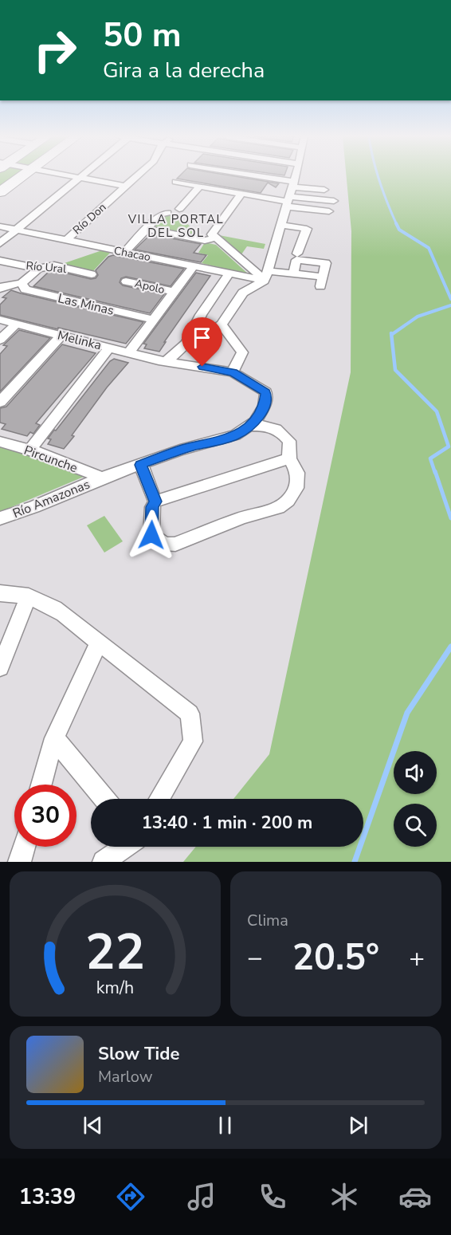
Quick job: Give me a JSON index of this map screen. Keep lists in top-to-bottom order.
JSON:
{
  "streets": {
    "street": [
      "Río Don",
      "Chacao",
      "Río Ural",
      "Apolo",
      "Las Minas",
      "Melinka",
      "Pircunche",
      "Río Amazonas"
    ]
  },
  "crossings": [
    ["Río Don", "Chacao"],
    ["Pircunche", "Río Amazonas"]
  ],
  "districts": ["VILLA PORTAL DEL SOL"],
  "page": {
    "turn": ["50 m", "Gira a la derecha"],
    "limit": "30",
    "trip": "13:40 · 1 min · 200 m",
    "tile": "Clima",
    "heat": ["−", "20.5°", "+"],
    "song": ["Slow Tide", "Marlow"],
    "tabs": "13:39",
    "gauge": ["22", "km/h"]
  }
}
